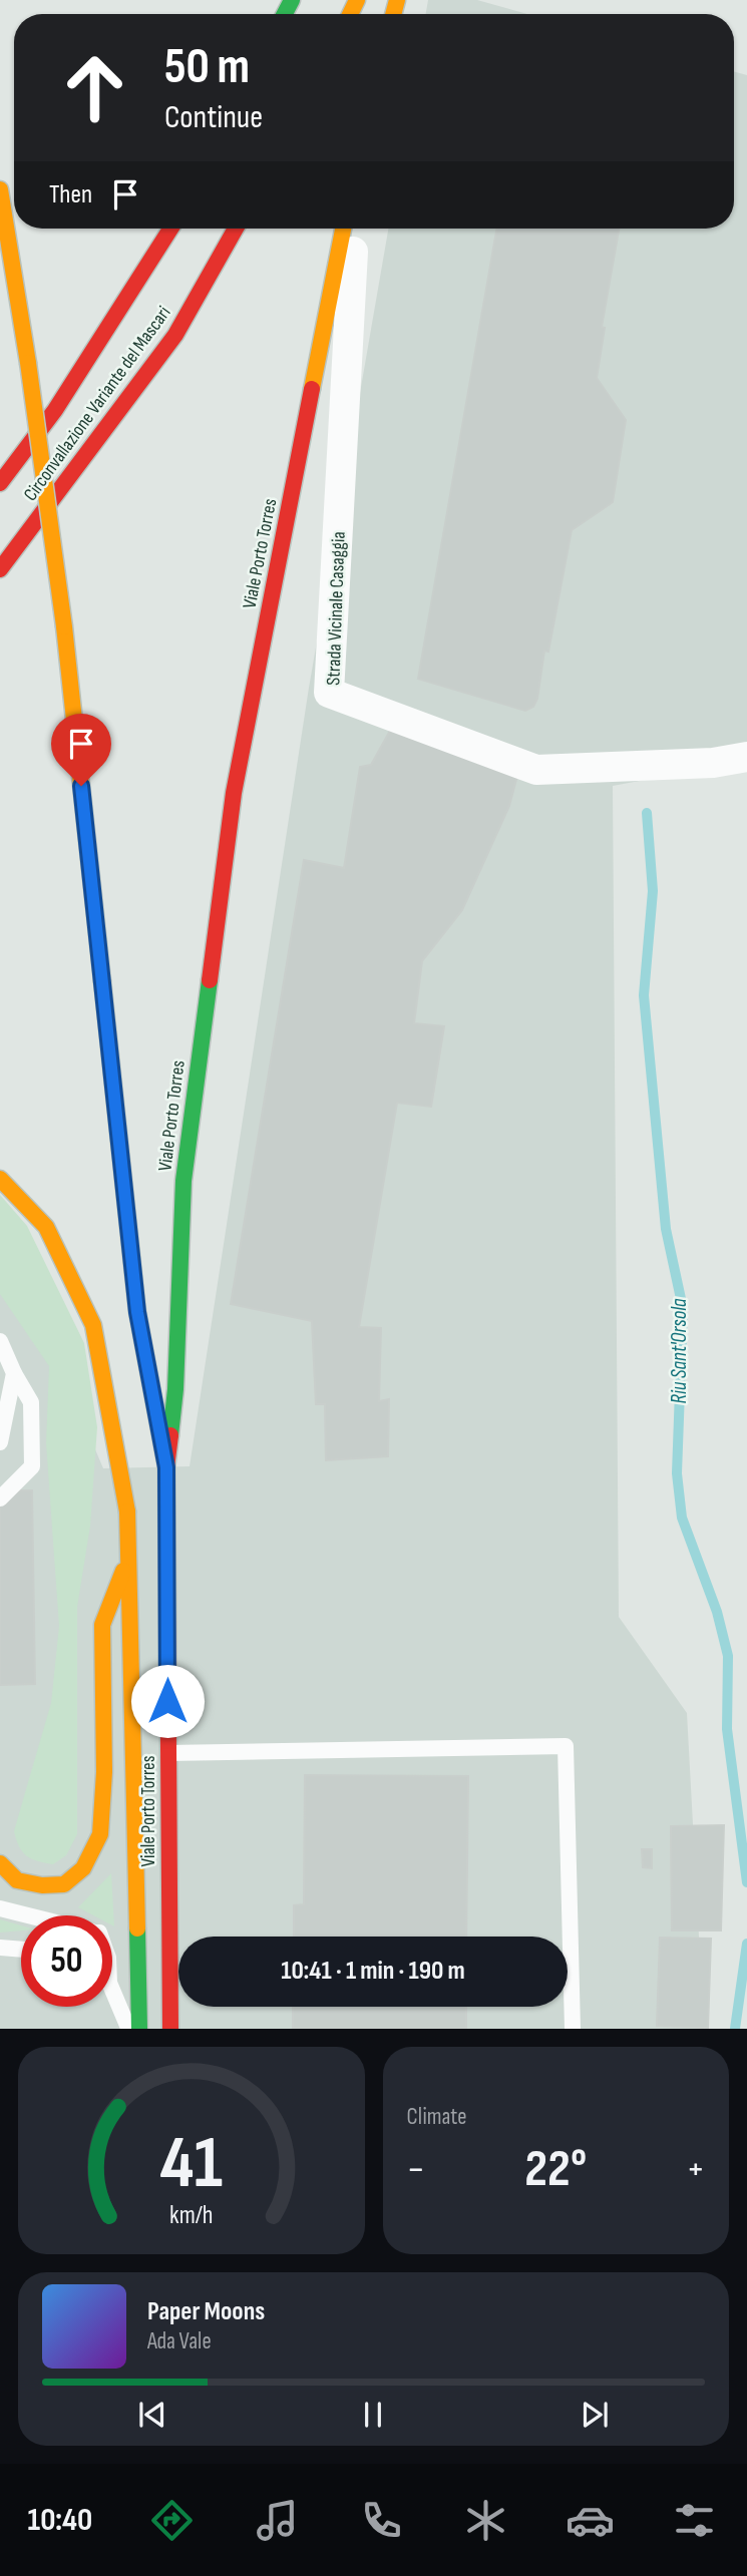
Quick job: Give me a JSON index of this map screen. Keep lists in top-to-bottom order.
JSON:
{
  "streets": {
    "main road": ["Circonvallazione Variante del Mascari", "Viale Porto Torres"],
    "street": ["Strada Vicinale Casaggia"]
  },
  "water": ["Riu Sant'Orsola"],
  "page": {
    "turn": ["50 m", "Continue"],
    "then": "Then",
    "limit": "50",
    "trip": "10:41 · 1 min · 190 m",
    "tile": "Climate",
    "heat": ["−", "22°", "+"],
    "song": ["Paper Moons", "Ada Vale"],
    "tabs": "10:40",
    "gauge": ["41", "km/h"]
  }
}
